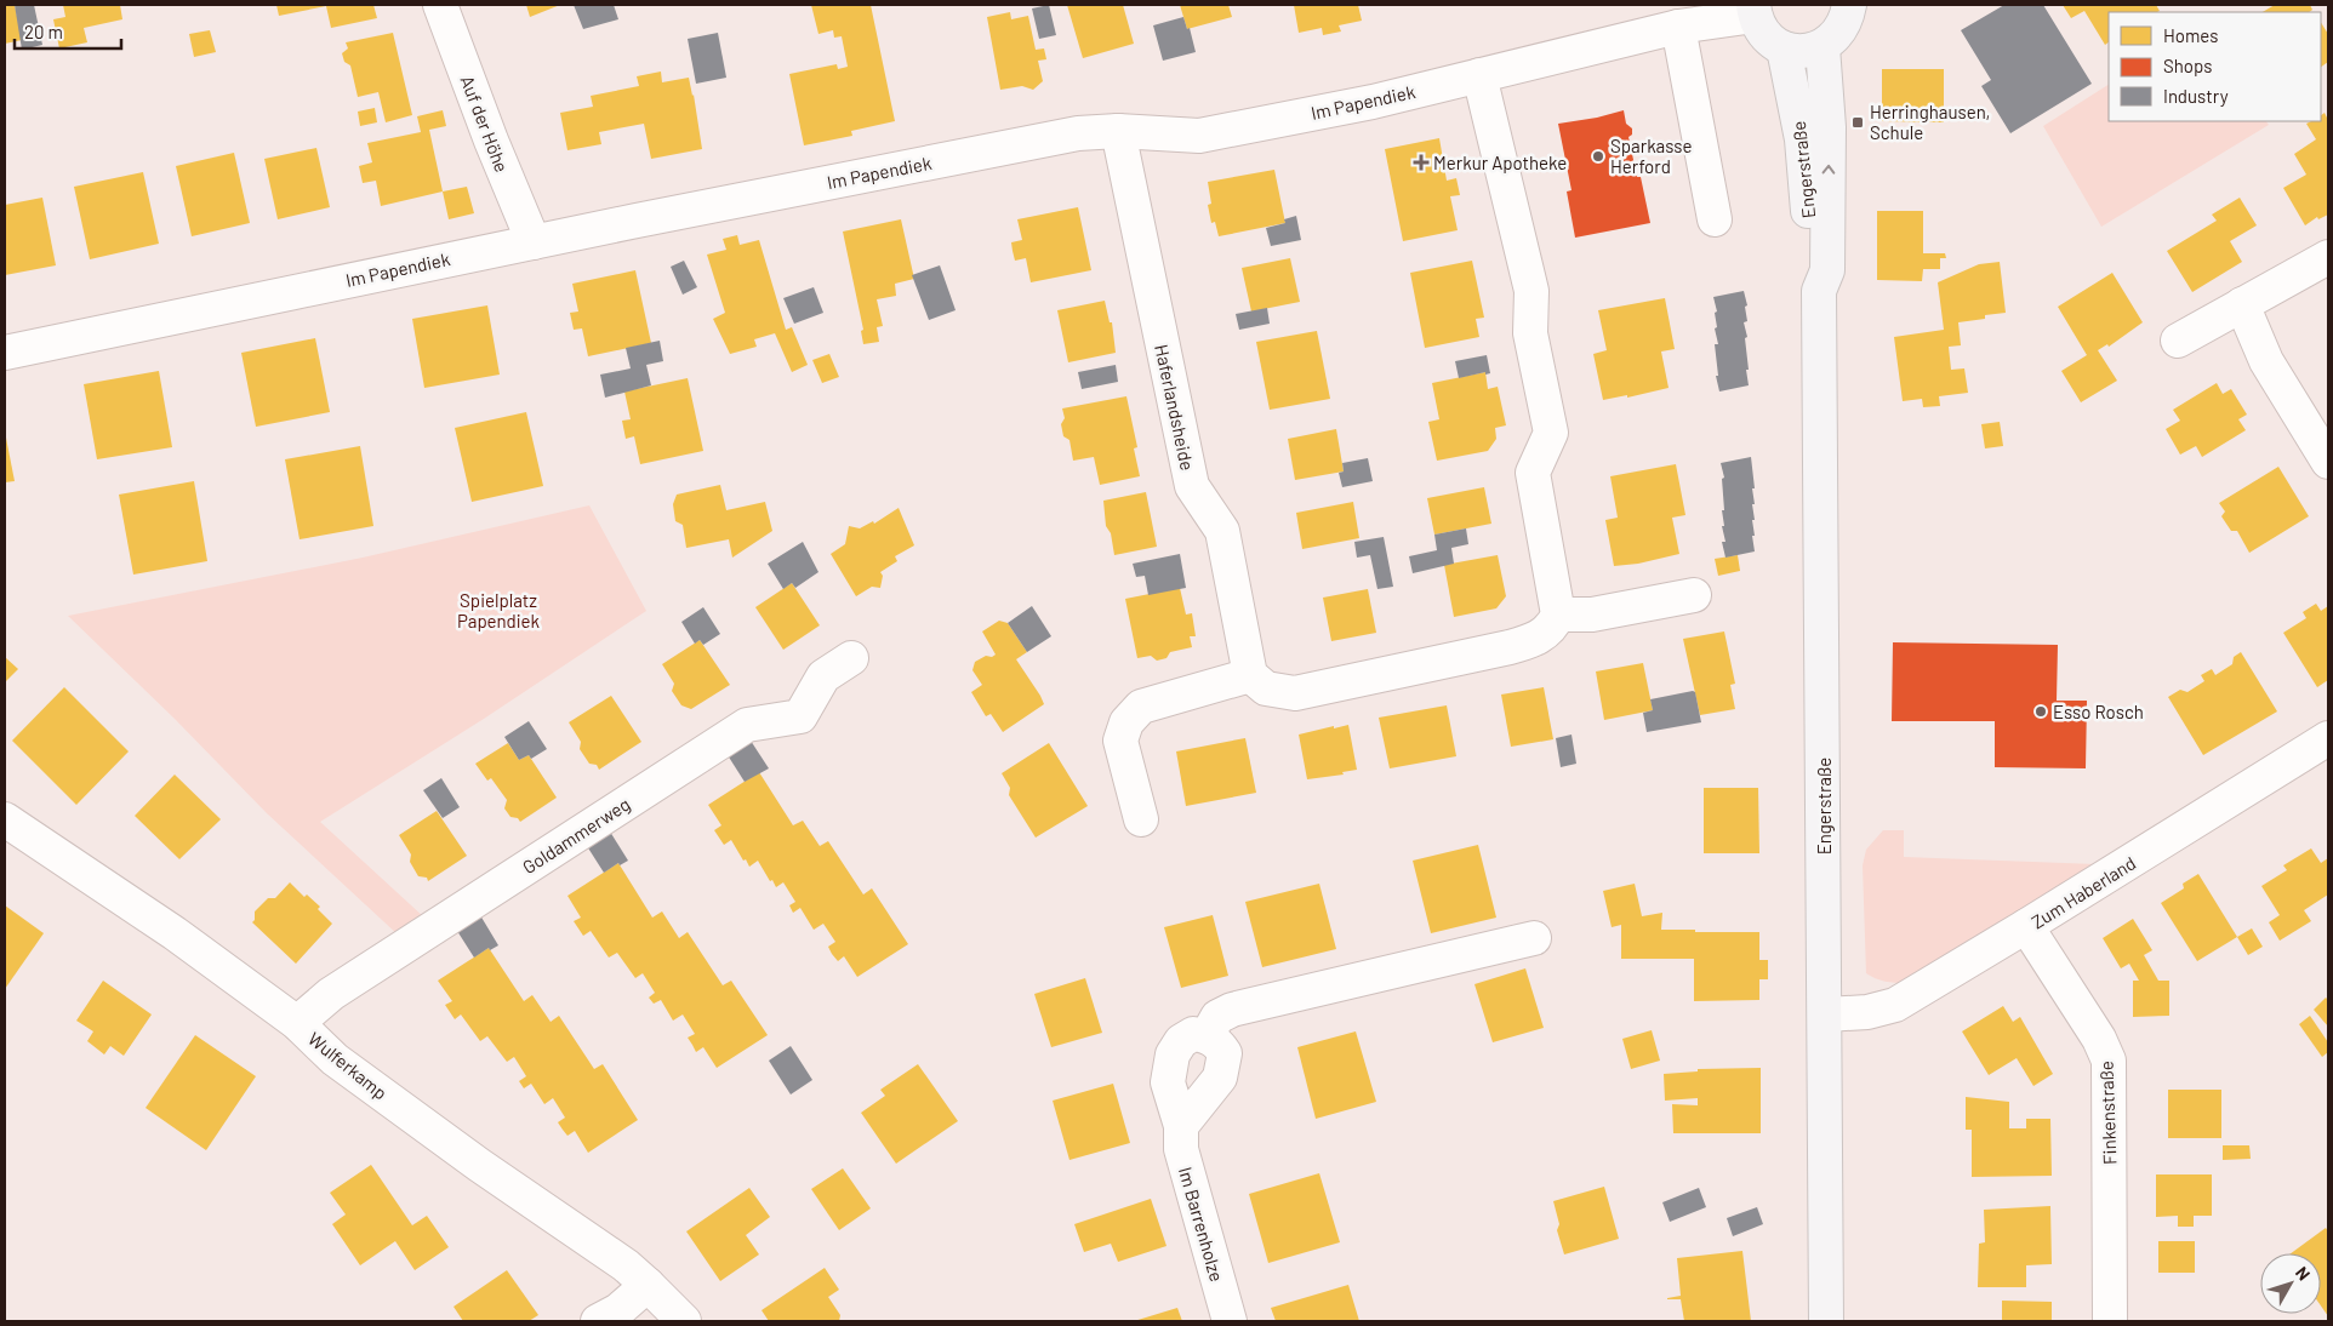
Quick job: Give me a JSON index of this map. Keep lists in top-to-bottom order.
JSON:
{
  "streets": {
    "main road": ["Engerstraße"],
    "street": [
      "Im Papendiek",
      "Auf der Höhe",
      "Haferlandsheide",
      "Goldammerweg",
      "Zum Haberland",
      "Wulferkamp",
      "Finkenstraße",
      "Im Barrenholze"
    ]
  },
  "crossings": [
    ["Im Papendiek", "Auf der Höhe"],
    ["Im Papendiek", "Haferlandsheide"],
    ["Engerstraße", "Zum Haberland"],
    ["Goldammerweg", "Wulferkamp"],
    ["Zum Haberland", "Finkenstraße"]
  ],
  "parks": ["Spielplatz Papendiek"],
  "places": {
    "transit": ["Herringhausen, Schule"],
    "other": ["Sparkasse Herford", "Esso Rosch"],
    "health": ["Merkur Apotheke"]
  },
  "legend": ["Homes", "Shops", "Industry"],
  "scale_bar": "20 m",
  "north": "top right"
}
